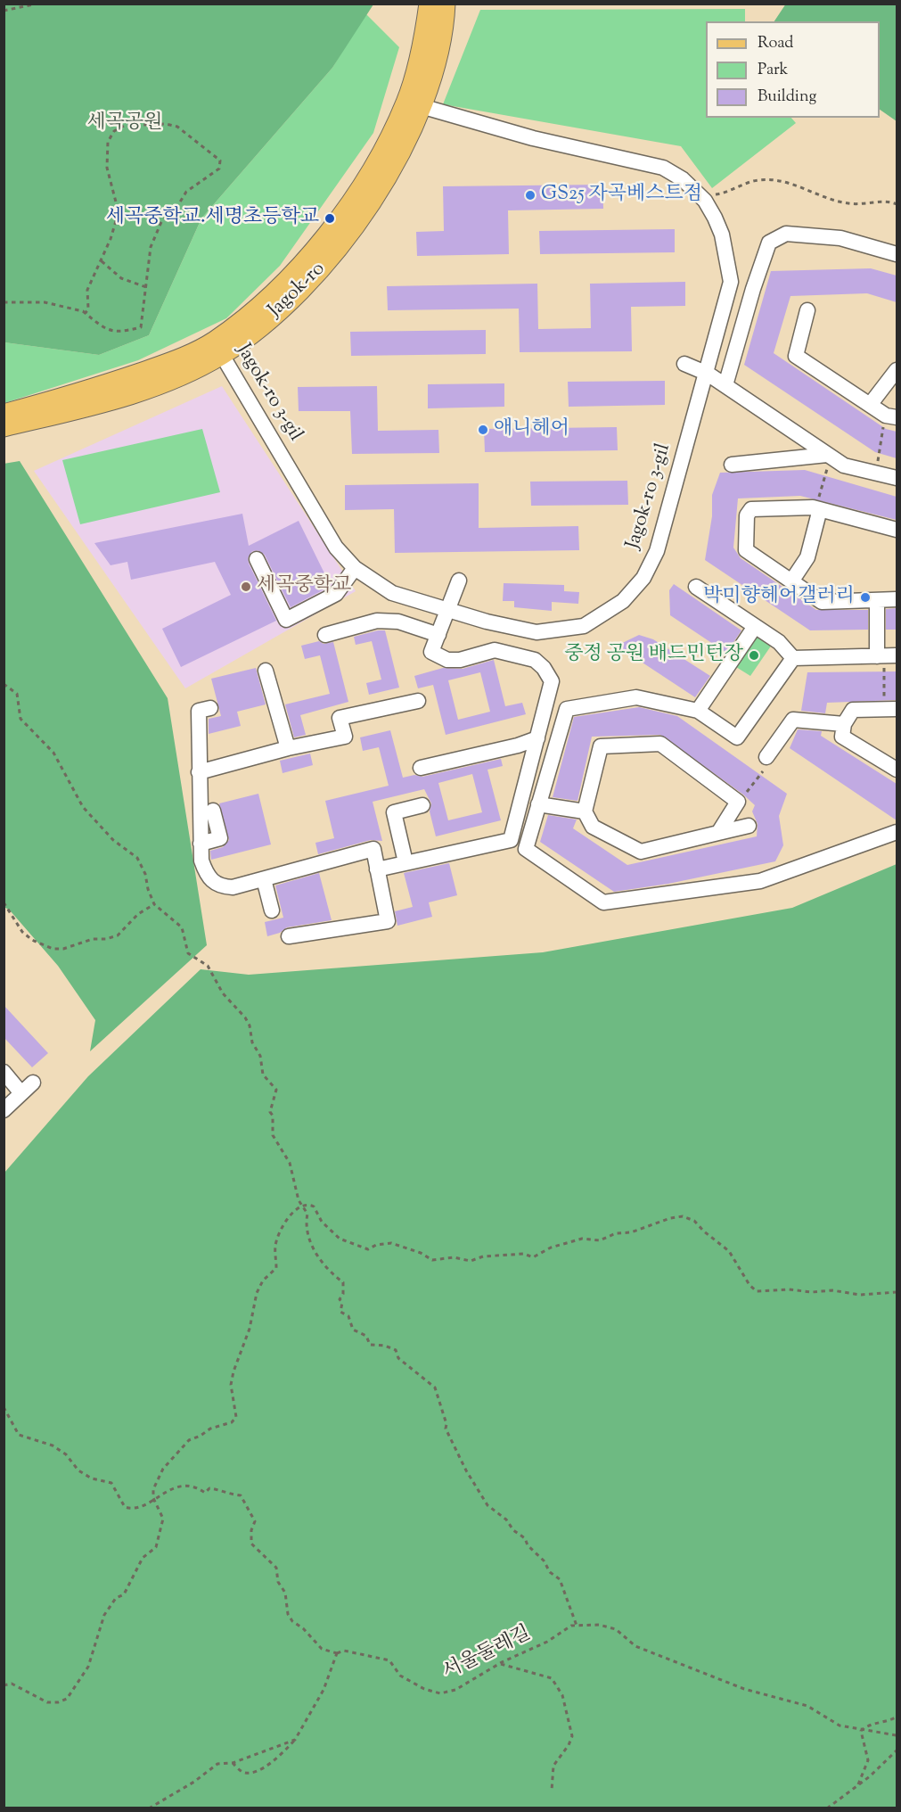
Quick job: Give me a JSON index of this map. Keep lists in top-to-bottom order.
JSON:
{
  "streets": {
    "main road": ["Jagok-ro"],
    "street": ["Jagok-ro 3-gil"],
    "path": ["서울둘레길"]
  },
  "crossings": [
    ["Jagok-ro", "Jagok-ro 3-gil"]
  ],
  "parks": ["세곡공원"],
  "places": [
    "GS25 자곡베스트점",
    "세곡중학교.세명초등학교",
    "애니헤어",
    "세곡중학교",
    "박미향헤어갤러리",
    "중정 공원 배드민턴장"
  ],
  "legend": ["Road", "Park", "Building"]
}
